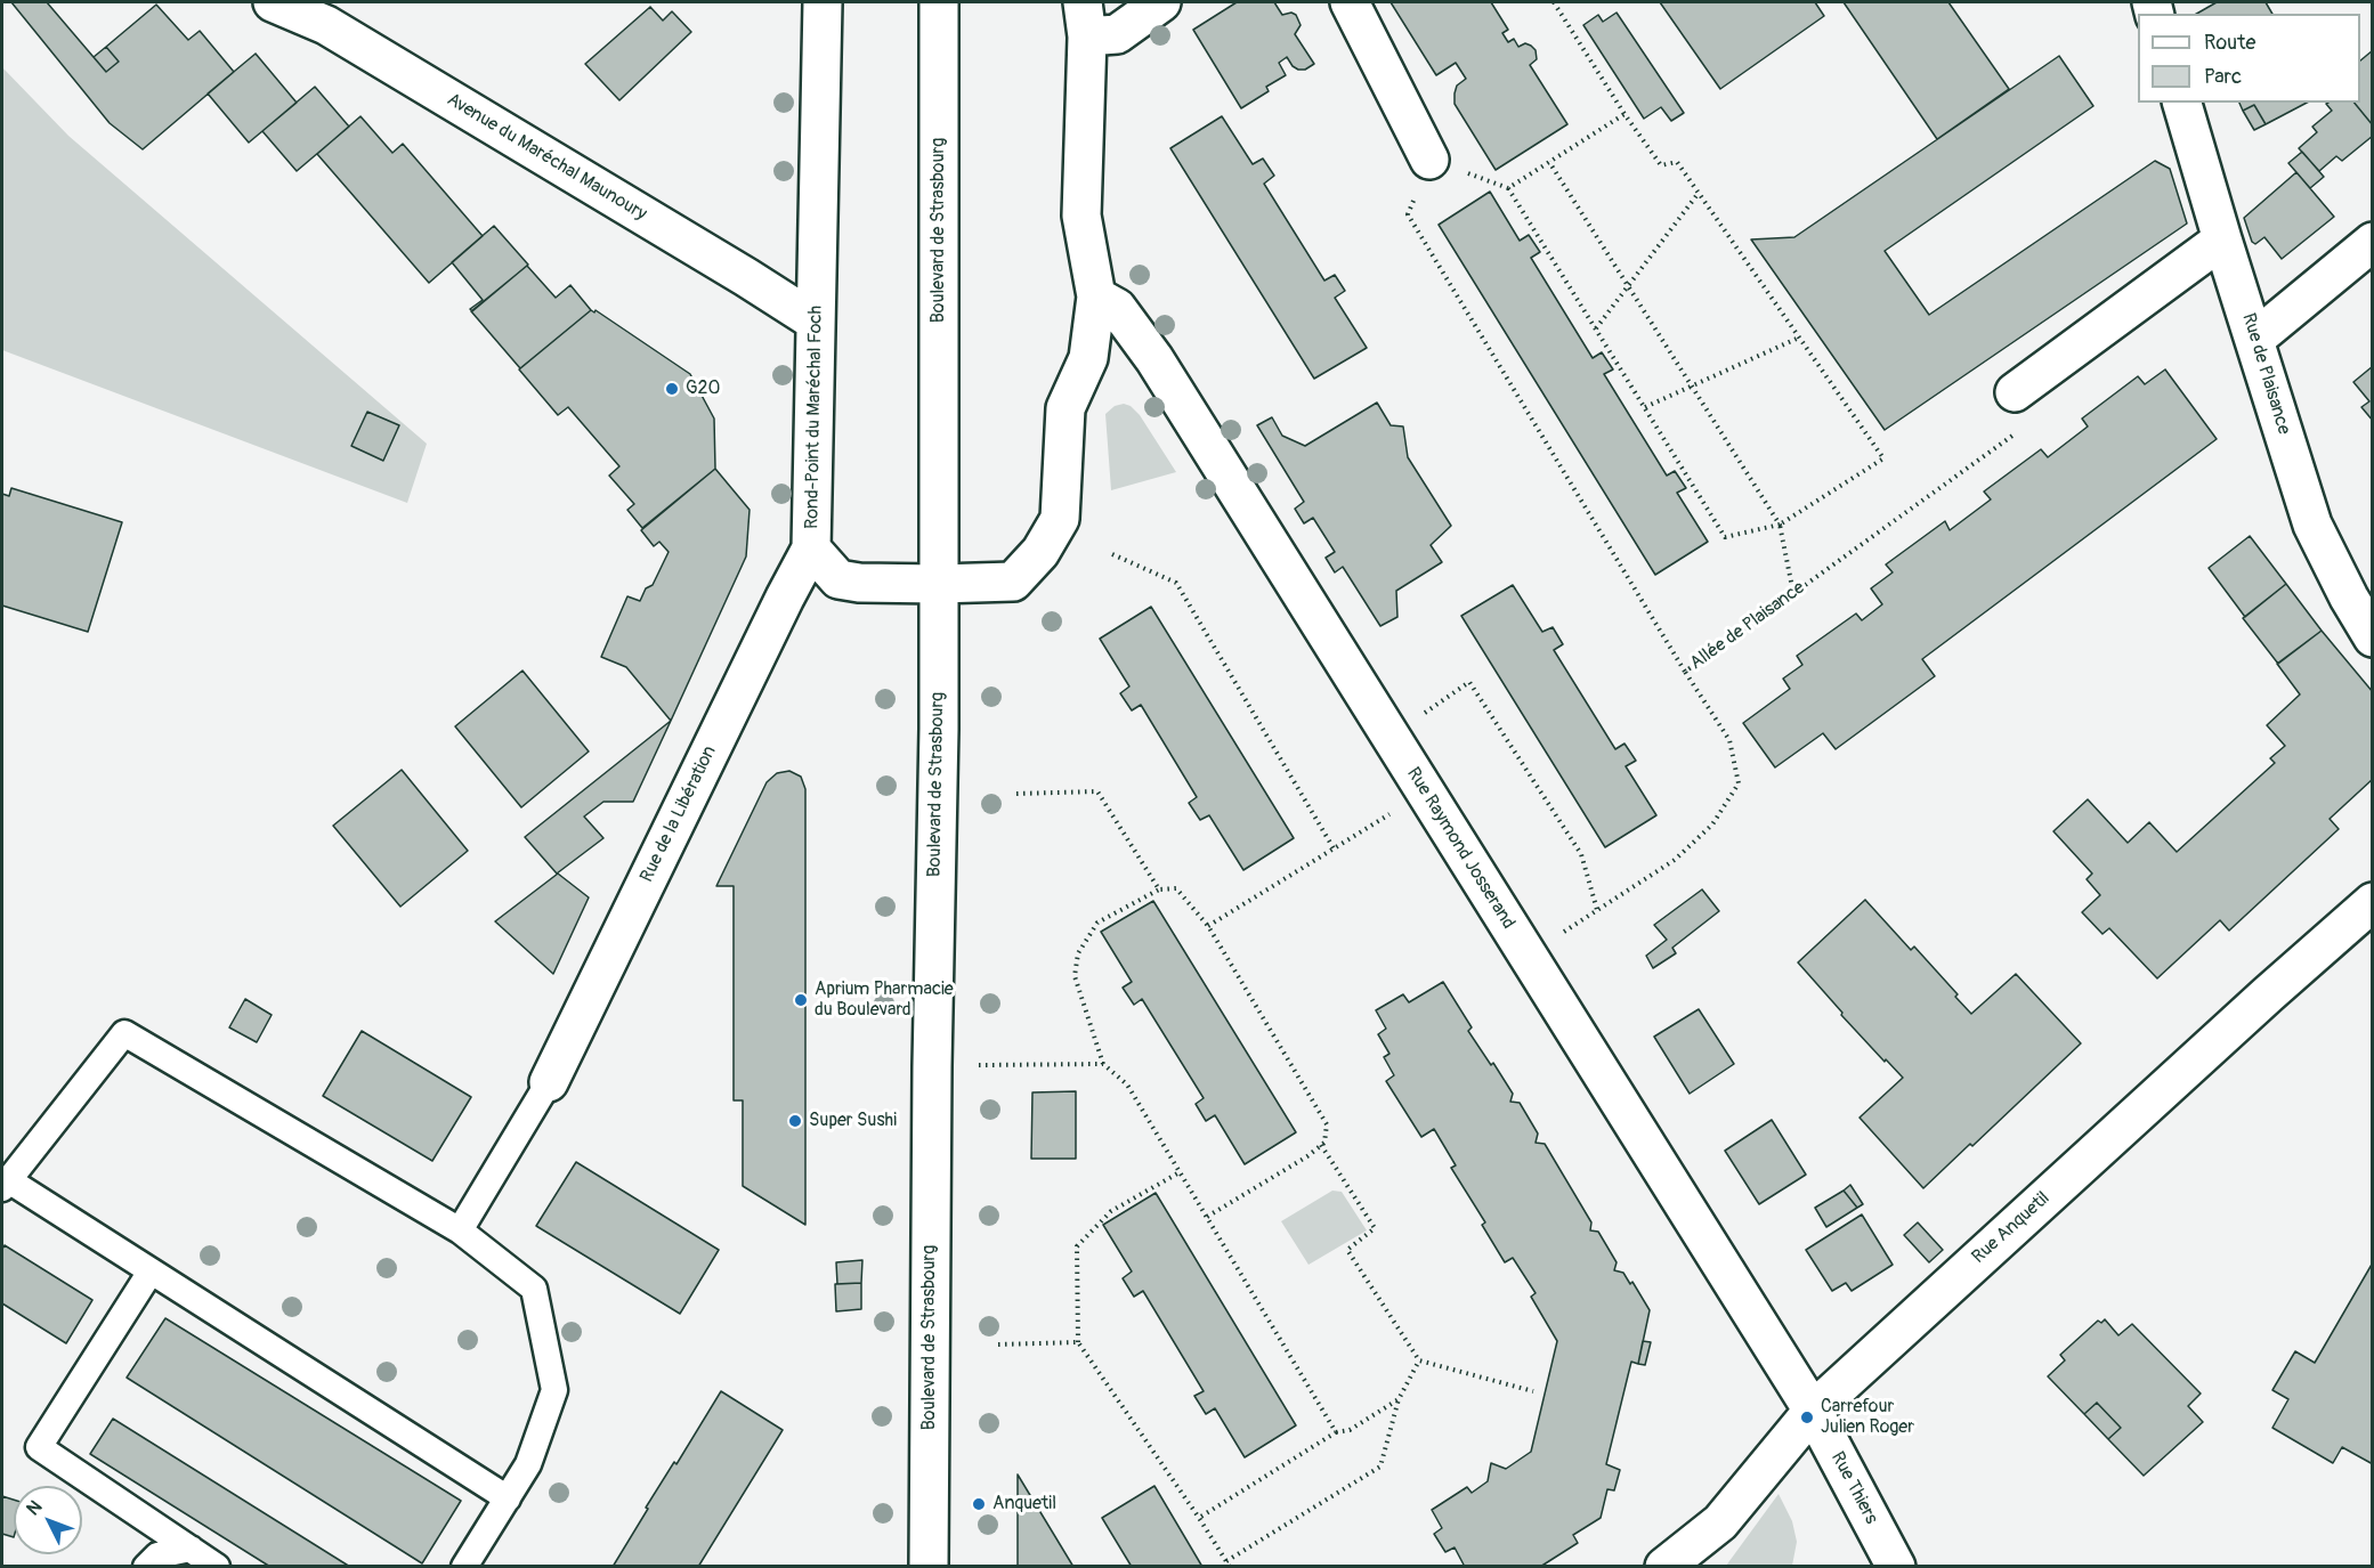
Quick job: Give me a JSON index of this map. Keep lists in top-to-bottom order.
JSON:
{
  "streets": {
    "street": [
      "Avenue du Maréchal Maunoury",
      "Boulevard de Strasbourg",
      "Rue de Plaisance",
      "Rond-Point du Maréchal Foch",
      "Rue de la Libération",
      "Rue Raymond Josserand",
      "Rue Anquetil",
      "Rue Thiers"
    ],
    "path": ["Allée de Plaisance"]
  },
  "crossings": [
    ["Avenue du Maréchal Maunoury", "Rond-Point du Maréchal Foch"],
    ["Boulevard de Strasbourg", "Rond-Point du Maréchal Foch"],
    ["Rond-Point du Maréchal Foch", "Rue de la Libération"],
    ["Rond-Point du Maréchal Foch", "Rue Raymond Josserand"],
    ["Rue Raymond Josserand", "Rue Anquetil"],
    ["Rue Raymond Josserand", "Rue Thiers"],
    ["Rue Anquetil", "Rue Thiers"]
  ],
  "places": [
    "G20",
    "Aprium Pharmacie du Boulevard",
    "Super Sushi",
    "Carrefour Julien Roger",
    "Anquetil"
  ],
  "legend": ["Route", "Parc"],
  "north": "top left"
}
